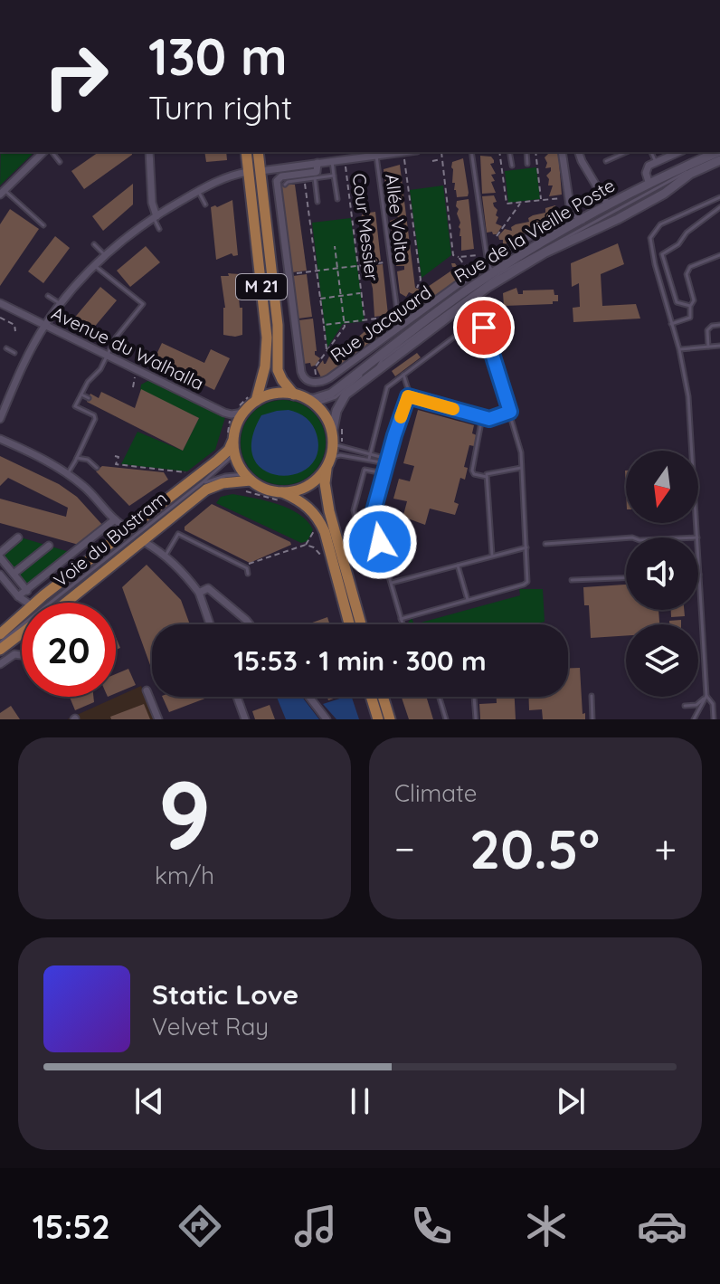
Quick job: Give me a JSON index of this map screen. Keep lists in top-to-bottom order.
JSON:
{
  "streets": {
    "main road": ["Rue de la Vieille Poste", "M 21"],
    "street": ["Rue Jacquard", "Avenue du Walhalla"],
    "lane": ["Allée Volta", "Voie du Bustram"],
    "path": ["Cour Messier"]
  },
  "crossings": [
    ["Allée Volta", "Rue Jacquard"],
    ["Rue de la Vieille Poste", "M 21"],
    ["Rue de la Vieille Poste", "Avenue du Walhalla"],
    ["Rue de la Vieille Poste", "Voie du Bustram"],
    ["M 21", "Avenue du Walhalla"],
    ["M 21", "Voie du Bustram"],
    ["Avenue du Walhalla", "Voie du Bustram"]
  ],
  "north": "bottom",
  "page": {
    "turn": ["130 m", "Turn right"],
    "limit": "20",
    "trip": "15:53 · 1 min · 300 m",
    "tile": [
      ["9", "km/h"],
      "Climate"
    ],
    "heat": ["−", "20.5°", "+"],
    "song": ["Static Love", "Velvet Ray"],
    "tabs": "15:52"
  }
}
